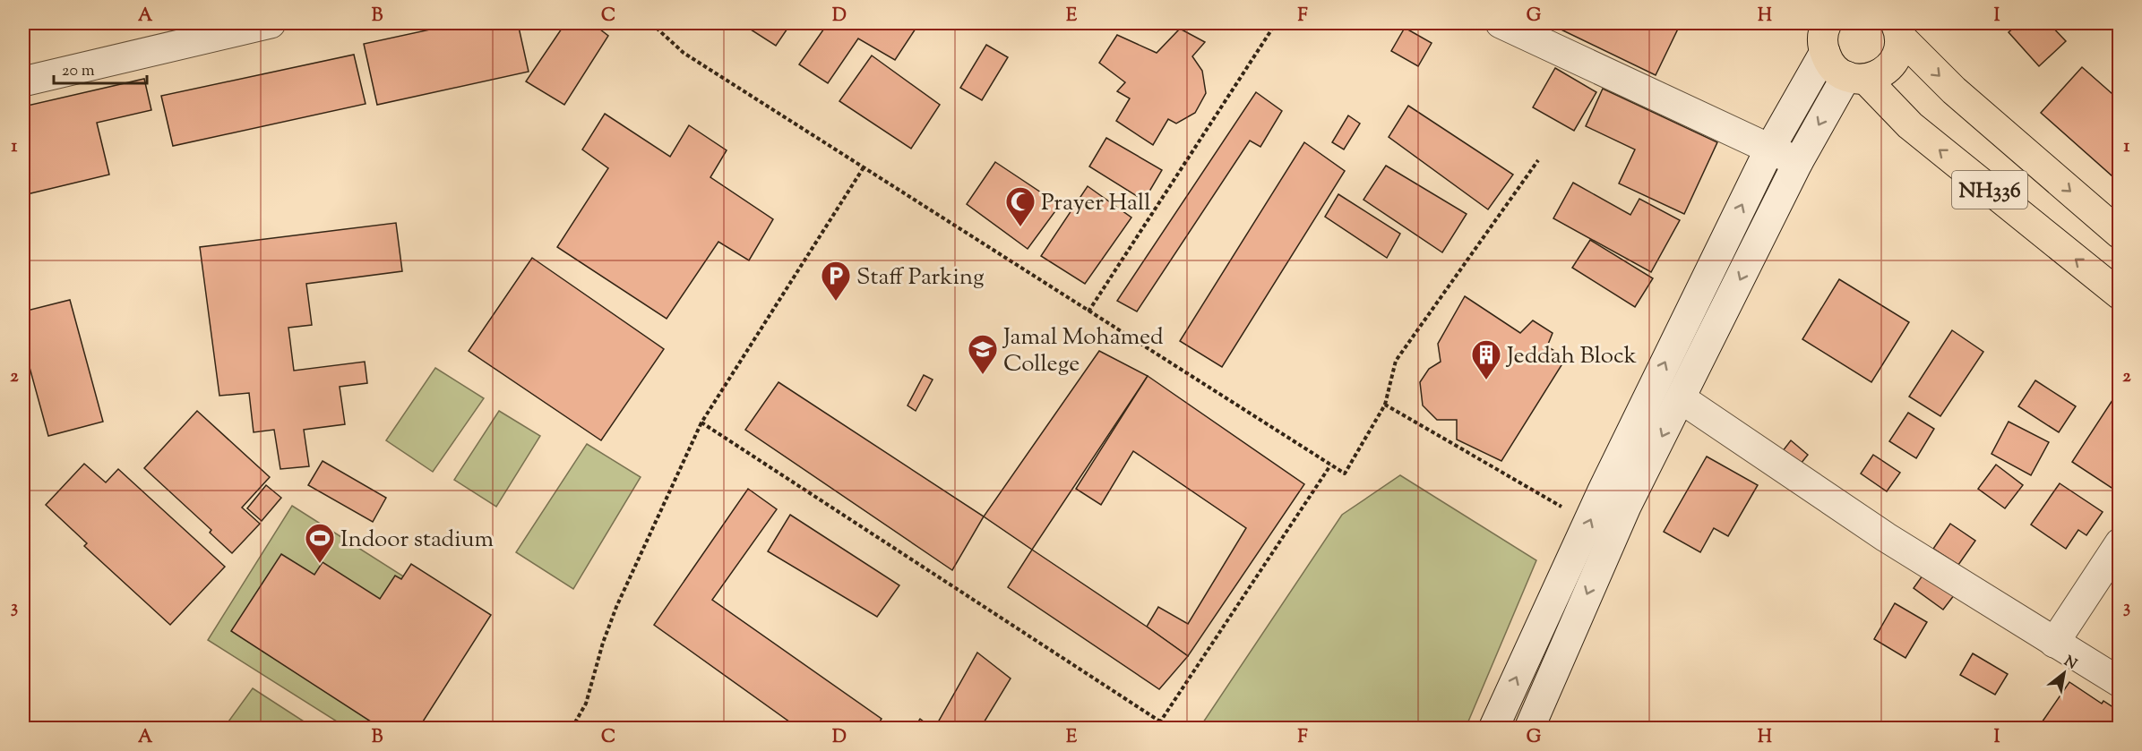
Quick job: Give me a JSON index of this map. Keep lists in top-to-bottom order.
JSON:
{
  "streets": {
    "highway": ["NH336"]
  },
  "places": {
    "mosque": ["Prayer Hall"],
    "parking": ["Staff Parking"],
    "school or university": ["Jamal Mohamed College"],
    "building": ["Jeddah Block"],
    "sports": ["Indoor stadium"]
  },
  "scale_bar": "20 m",
  "north": "top right",
  "grid": {
    "columns": [
      "A",
      "B",
      "C",
      "D",
      "E",
      "F",
      "G",
      "H",
      "I"
    ],
    "rows": ["1", "2", "3"]
  }
}
